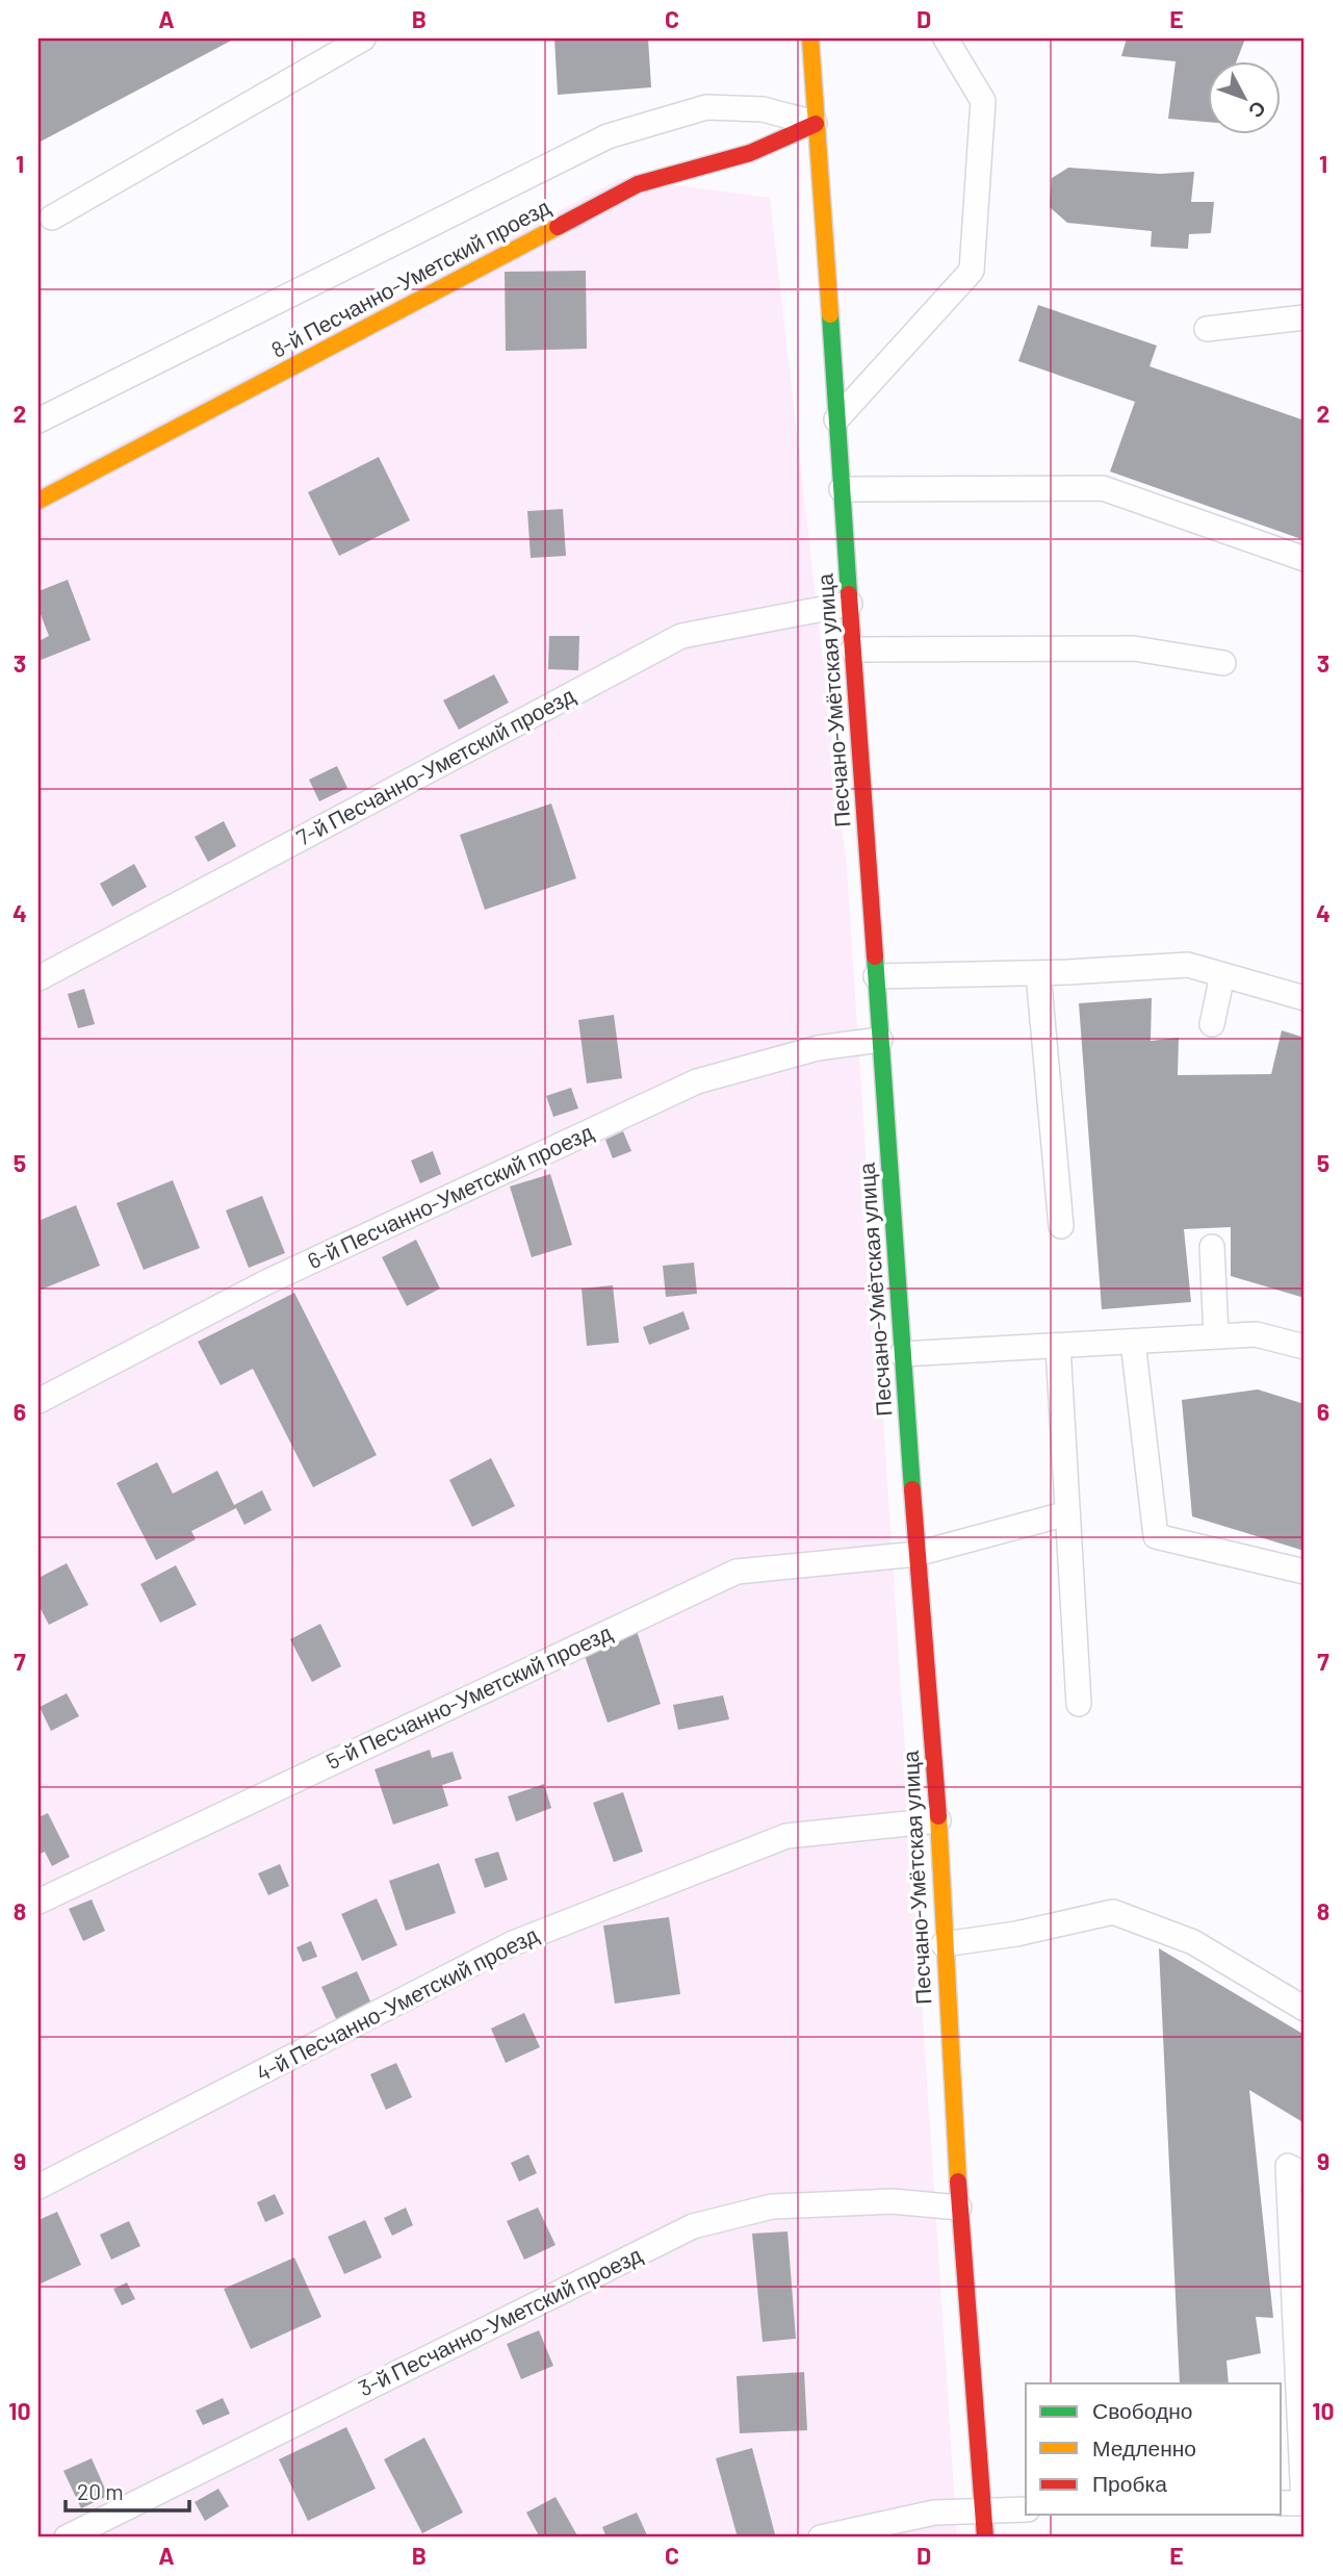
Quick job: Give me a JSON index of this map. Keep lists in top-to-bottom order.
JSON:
{
  "streets": {
    "main road": ["8-й Песчанно-Уметский проезд", "Песчано-Умётская улица"],
    "lane": [
      "7-й Песчанно-Уметский проезд",
      "6-й Песчанно-Уметский проезд",
      "5-й Песчанно-Уметский проезд",
      "4-й Песчанно-Уметский проезд",
      "3-й Песчанно-Уметский проезд"
    ]
  },
  "crossings": [
    ["8-й Песчанно-Уметский проезд", "Песчано-Умётская улица"],
    ["Песчано-Умётская улица", "7-й Песчанно-Уметский проезд"],
    ["Песчано-Умётская улица", "6-й Песчанно-Уметский проезд"],
    ["Песчано-Умётская улица", "5-й Песчанно-Уметский проезд"],
    ["Песчано-Умётская улица", "4-й Песчанно-Уметский проезд"],
    ["Песчано-Умётская улица", "3-й Песчанно-Уметский проезд"]
  ],
  "legend": ["Свободно", "Медленно", "Пробка"],
  "scale_bar": "20 m",
  "north": "bottom right",
  "grid": {
    "columns": [
      "A",
      "B",
      "C",
      "D",
      "E"
    ],
    "rows": [
      "1",
      "2",
      "3",
      "4",
      "5",
      "6",
      "7",
      "8",
      "9",
      "10"
    ]
  }
}
